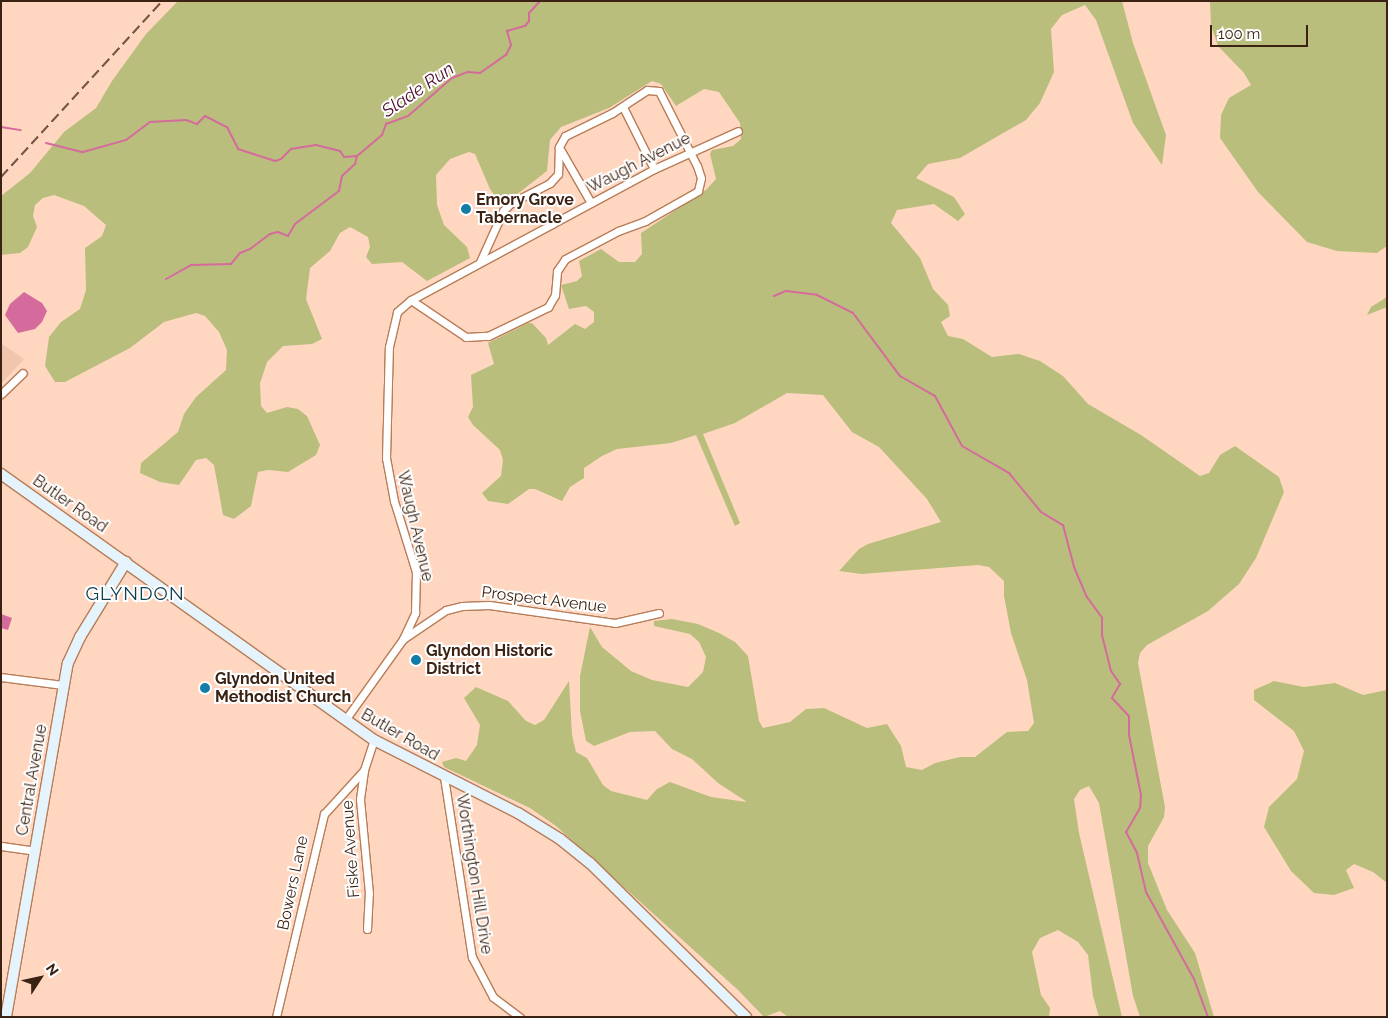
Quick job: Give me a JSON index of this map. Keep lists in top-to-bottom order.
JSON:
{
  "streets": {
    "main road": ["Butler Road", "Central Avenue"],
    "street": [
      "Waugh Avenue",
      "Prospect Avenue",
      "Fiske Avenue",
      "Worthington Hill Drive",
      "Bowers Lane"
    ]
  },
  "crossings": [
    ["Waugh Avenue", "Butler Road"],
    ["Waugh Avenue", "Prospect Avenue"],
    ["Butler Road", "Central Avenue"],
    ["Butler Road", "Fiske Avenue"],
    ["Butler Road", "Worthington Hill Drive"],
    ["Fiske Avenue", "Bowers Lane"]
  ],
  "districts": ["GLYNDON"],
  "water": ["Slade Run"],
  "places": ["Emory Grove Tabernacle", "Glyndon Historic District", "Glyndon United Methodist Church"],
  "scale_bar": "100 m",
  "north": "top right"
}
